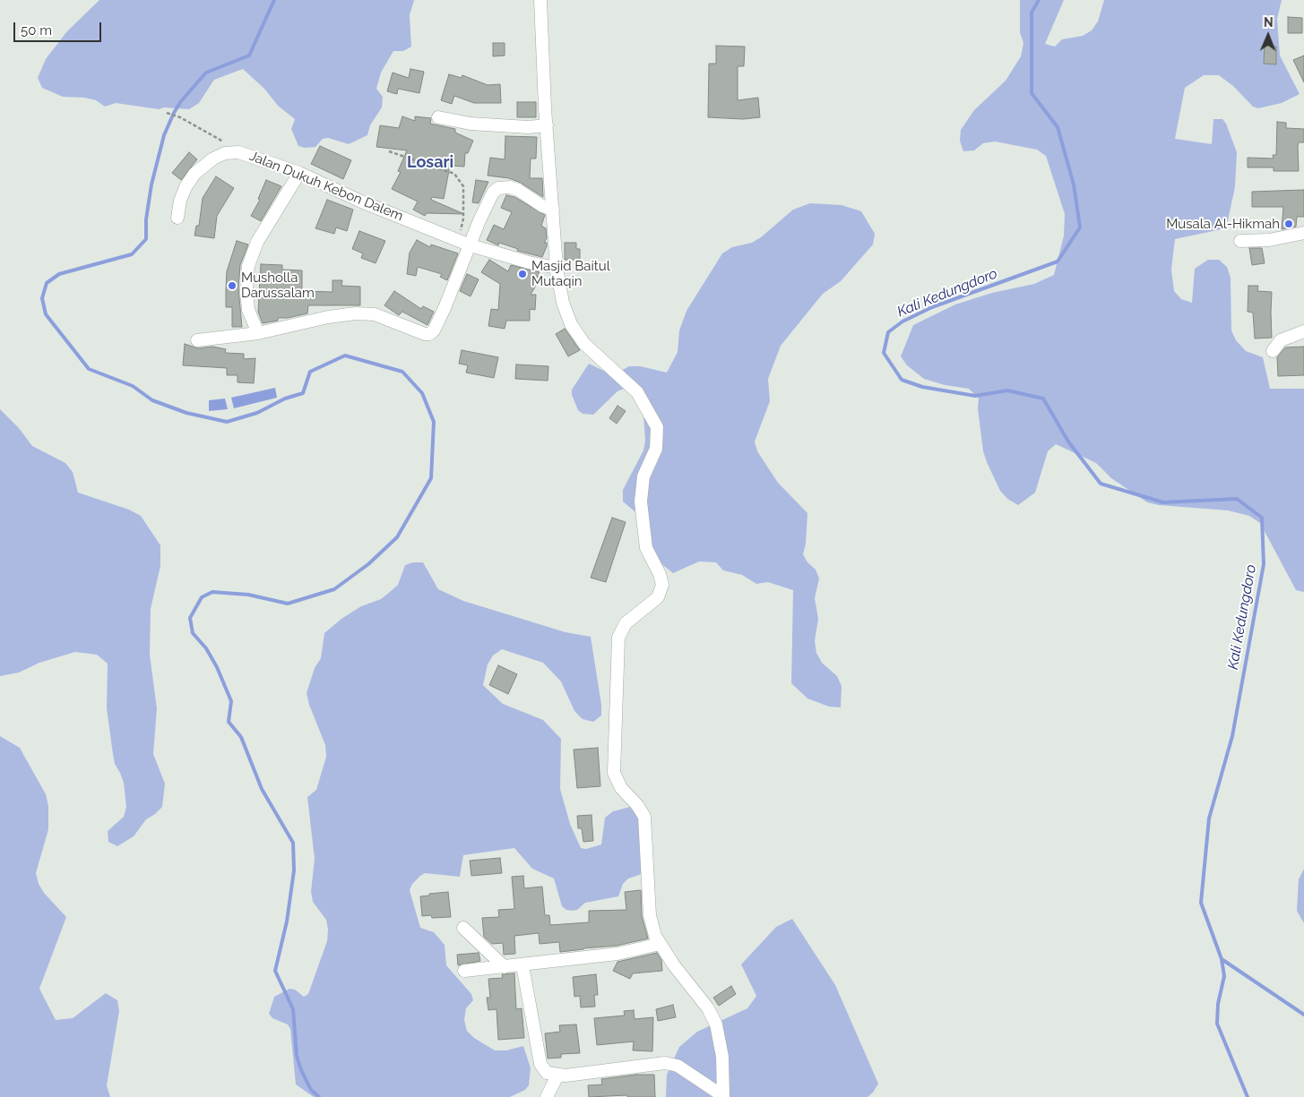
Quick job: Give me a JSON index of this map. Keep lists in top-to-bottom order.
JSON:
{
  "streets": {
    "street": ["Jalan Dukuh Kebon Dalem"]
  },
  "districts": ["Losari"],
  "water": ["Kali Kedungdoro"],
  "places": ["Musala Al-Hikmah", "Masjid Baitul Mutaqin", "Musholla Darussalam"],
  "scale_bar": "50 m",
  "north": "top"
}
